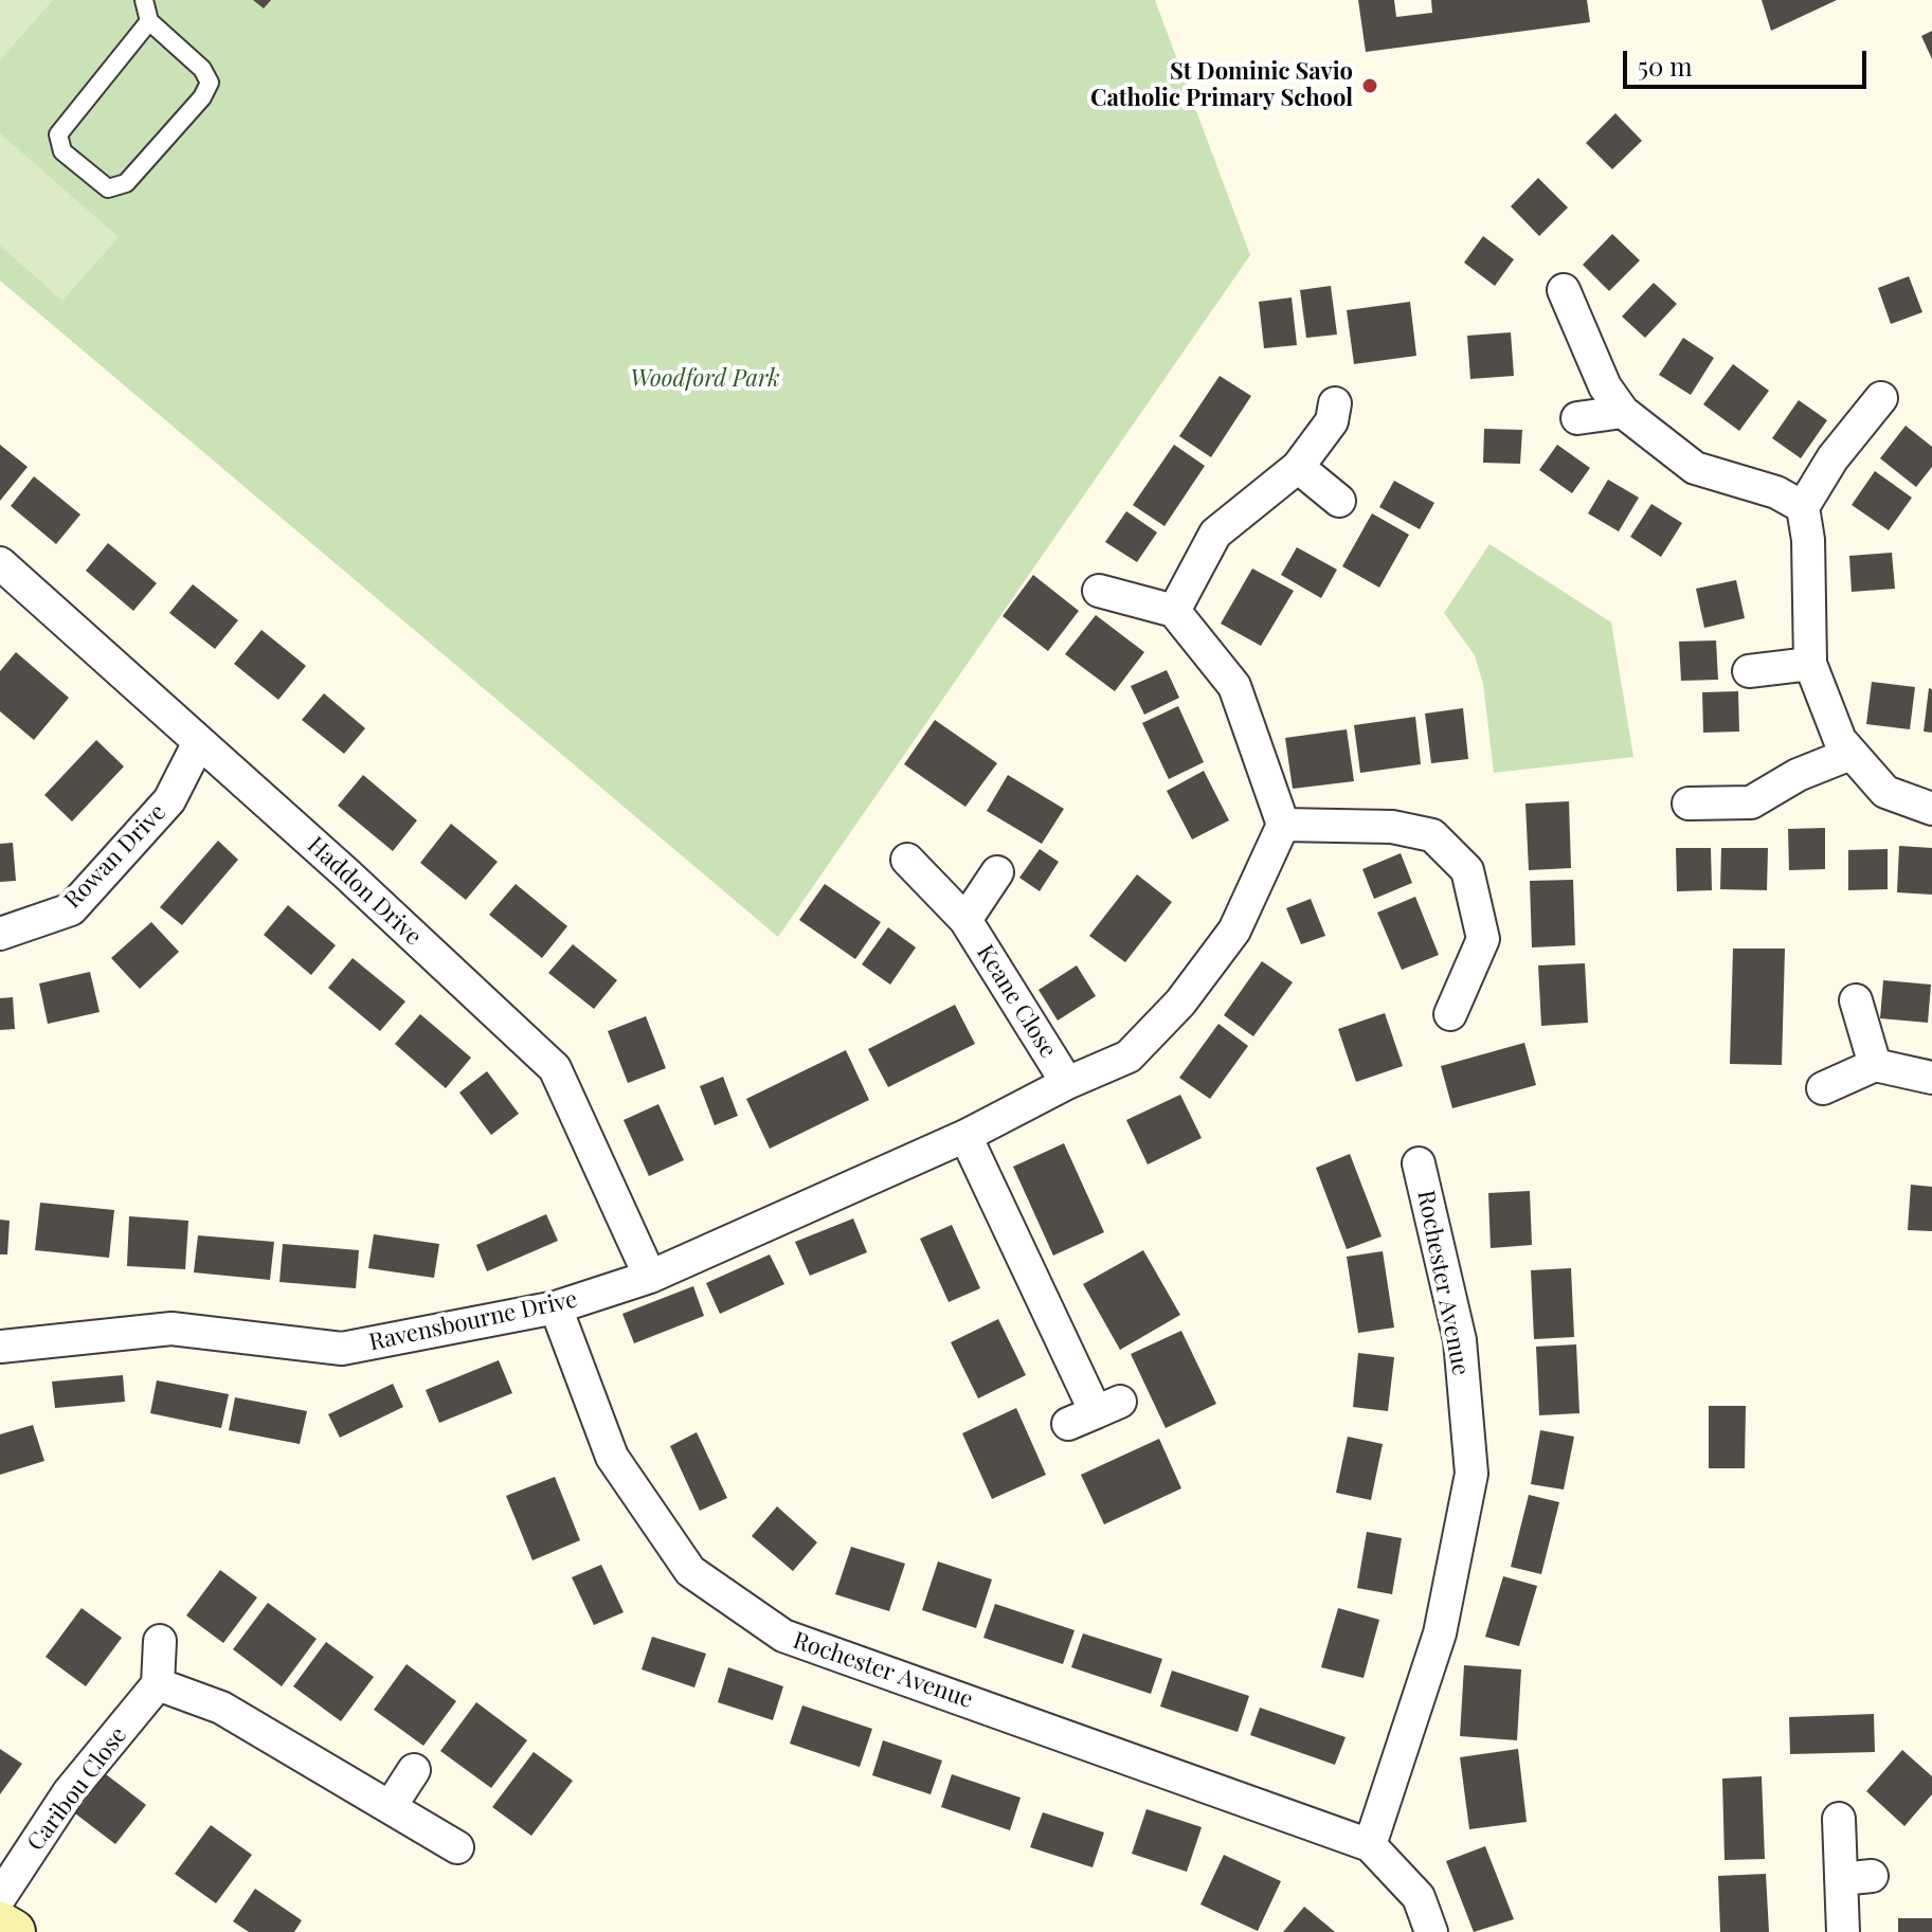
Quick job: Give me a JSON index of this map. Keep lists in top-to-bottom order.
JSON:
{
  "streets": {
    "street": [
      "Rowan Drive",
      "Haddon Drive",
      "Keane Close",
      "Rochester Avenue",
      "Ravensbourne Drive",
      "Caribou Close"
    ]
  },
  "crossings": [
    ["Rowan Drive", "Haddon Drive"],
    ["Haddon Drive", "Ravensbourne Drive"],
    ["Keane Close", "Ravensbourne Drive"],
    ["Rochester Avenue", "Ravensbourne Drive"]
  ],
  "parks": ["Woodford Park"],
  "places": ["St Dominic Savio Catholic Primary School"],
  "scale_bar": "50 m"
}
